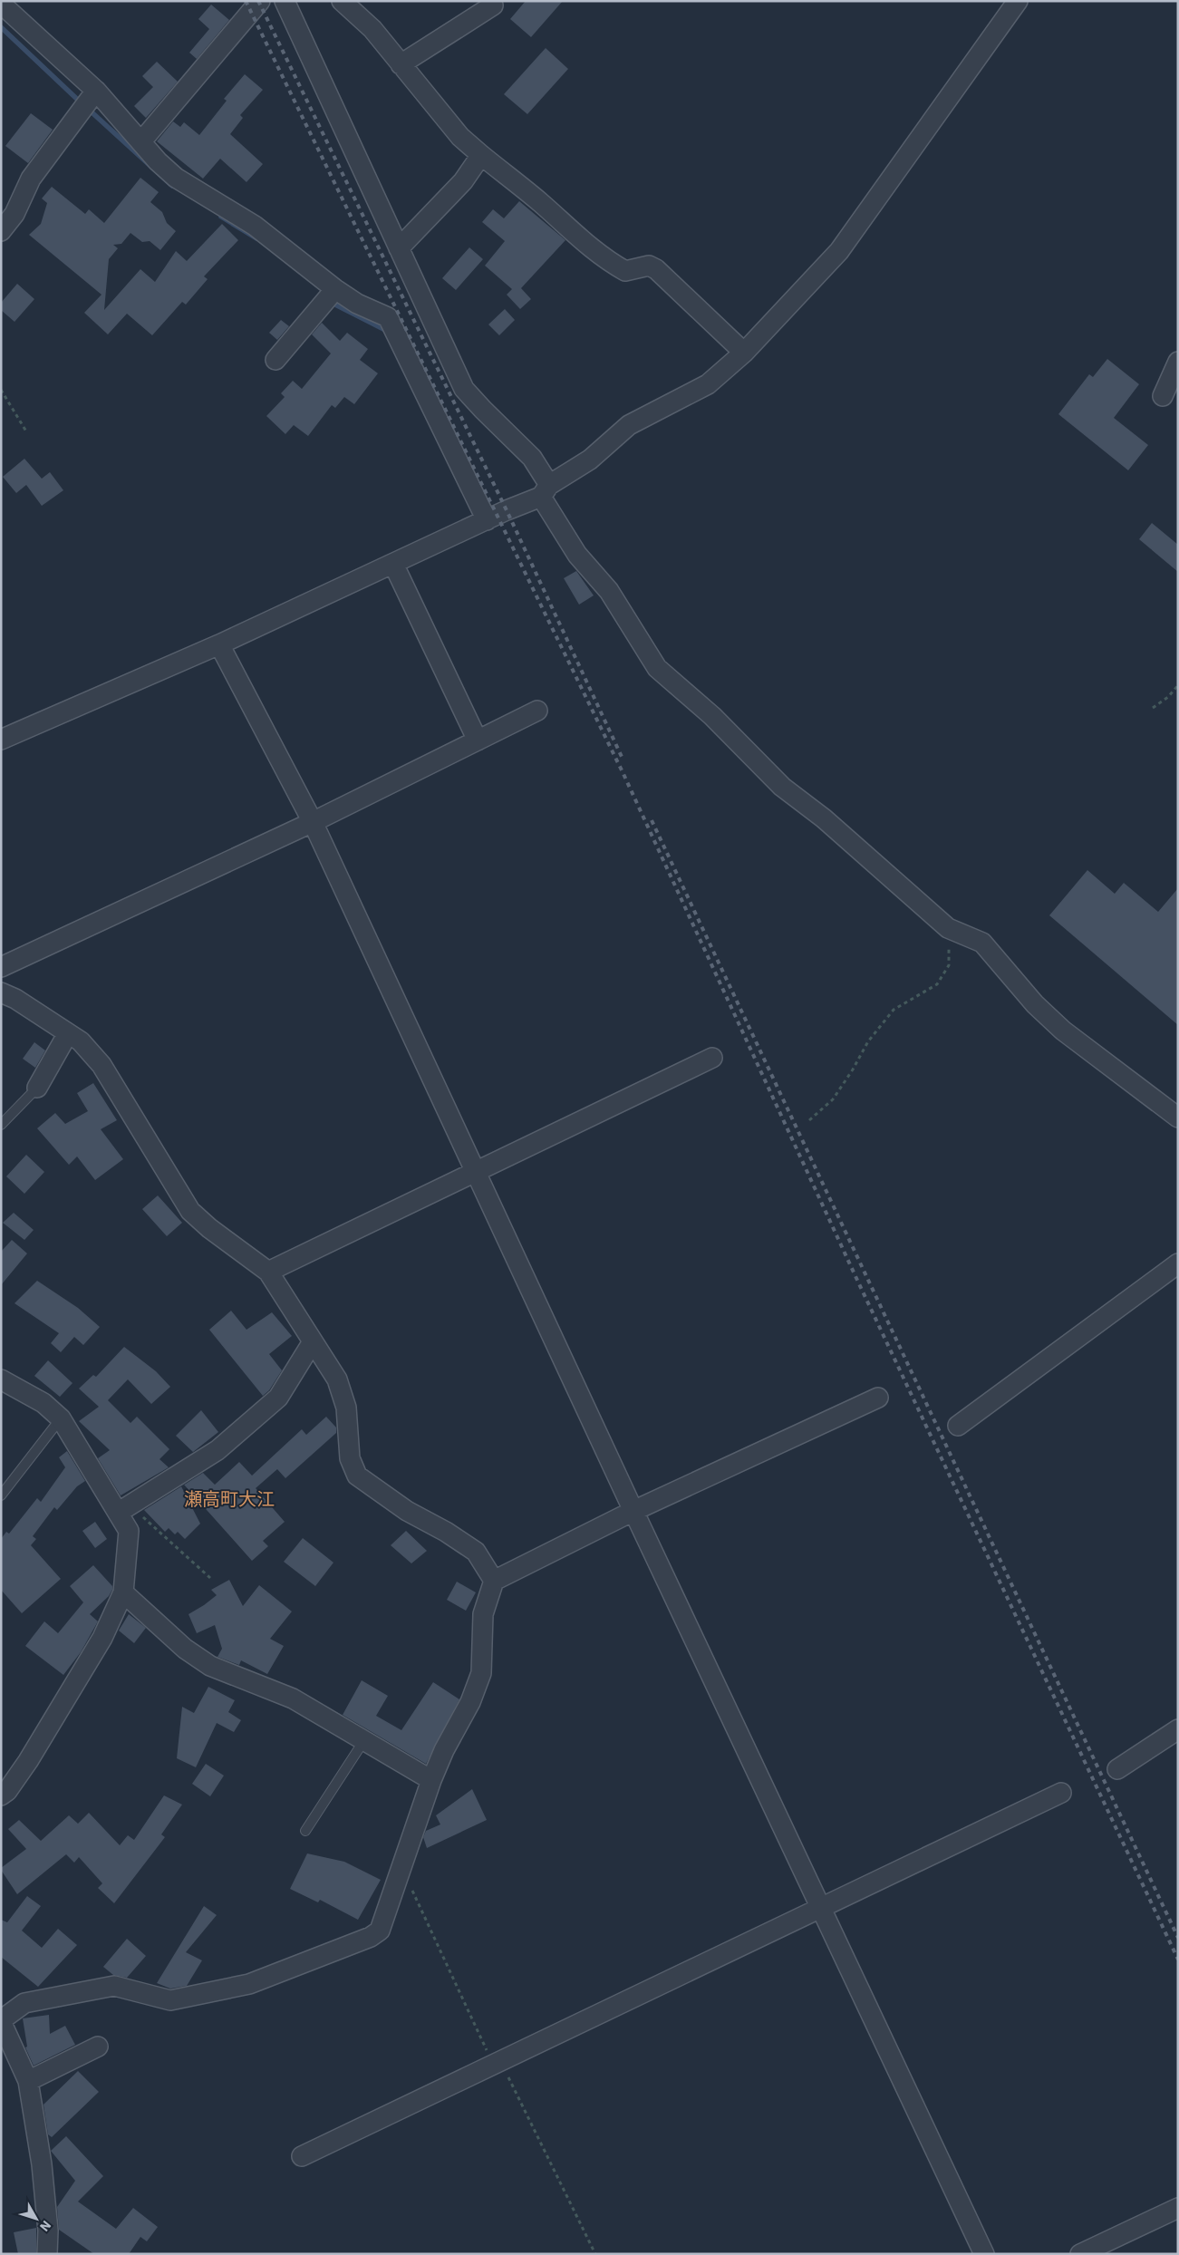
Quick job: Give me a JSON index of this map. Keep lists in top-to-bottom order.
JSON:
{
  "districts": ["瀬高町大江"],
  "north": "bottom right"
}
